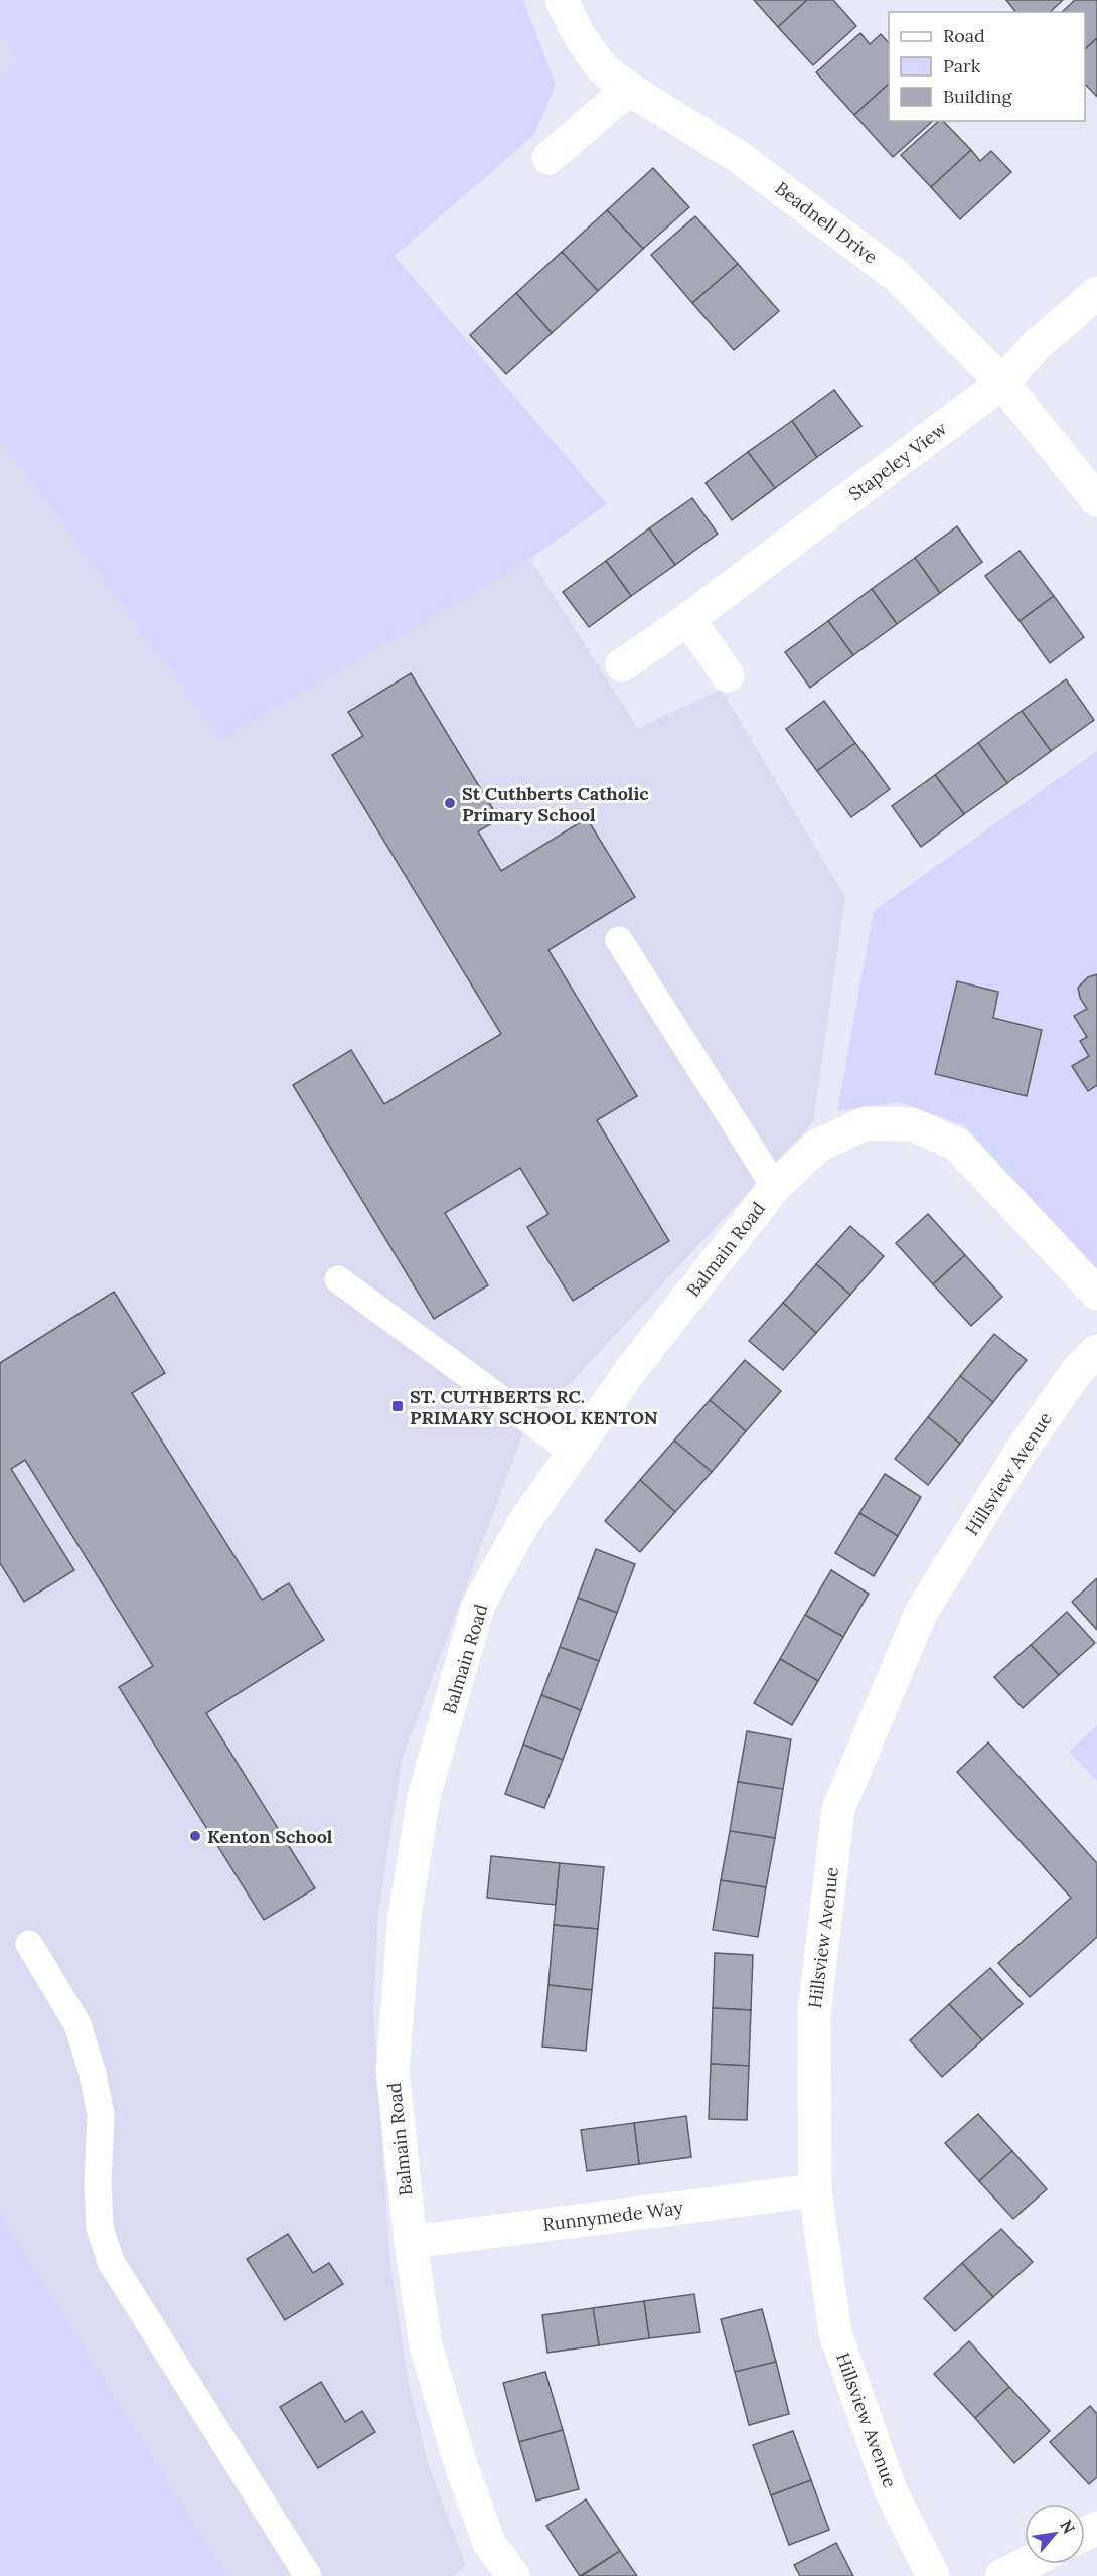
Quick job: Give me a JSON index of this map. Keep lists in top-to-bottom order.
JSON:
{
  "streets": {
    "street": [
      "Beadnell Drive",
      "Stapeley View",
      "Balmain Road",
      "Hillsview Avenue",
      "Runnymede Way"
    ]
  },
  "crossings": [
    ["Beadnell Drive", "Stapeley View"],
    ["Balmain Road", "Runnymede Way"],
    ["Hillsview Avenue", "Runnymede Way"]
  ],
  "places": {
    "other": ["St Cuthberts Catholic Primary School", "Kenton School"],
    "transit": ["ST. CUTHBERTS RC. PRIMARY SCHOOL KENTON"]
  },
  "legend": ["Road", "Park", "Building"],
  "north": "top right"
}
